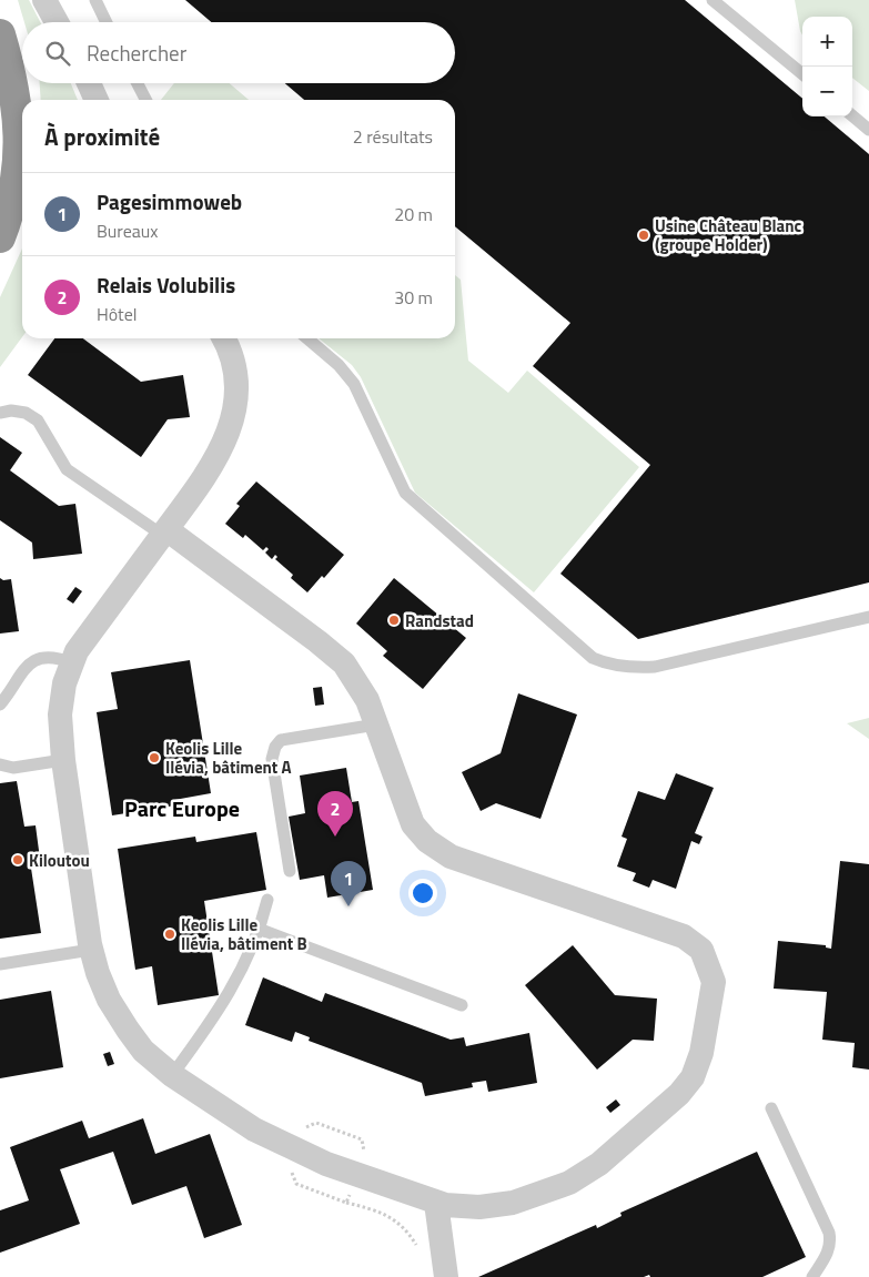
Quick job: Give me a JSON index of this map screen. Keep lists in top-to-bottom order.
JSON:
{
  "districts": ["Parc Europe"],
  "places": [
    "Usine Château Blanc (groupe Holder)",
    "Randstad",
    "Keolis Lille Ilévia, bâtiment A",
    "Kiloutou",
    "Keolis Lille Ilévia, bâtiment B"
  ],
  "page": {
    "map_buttons": ["+", "−"],
    "search": "Rechercher",
    "heading": ["À proximité", "2 résultats"],
    "list": [
      {
        "mark": "1",
        "name": "Pagesimmoweb",
        "note": "Bureaux",
        "value": "20 m"
      },
      {
        "mark": "2",
        "name": "Relais Volubilis",
        "note": "Hôtel",
        "value": "30 m"
      }
    ],
    "pins": ["2", "1"]
  }
}
